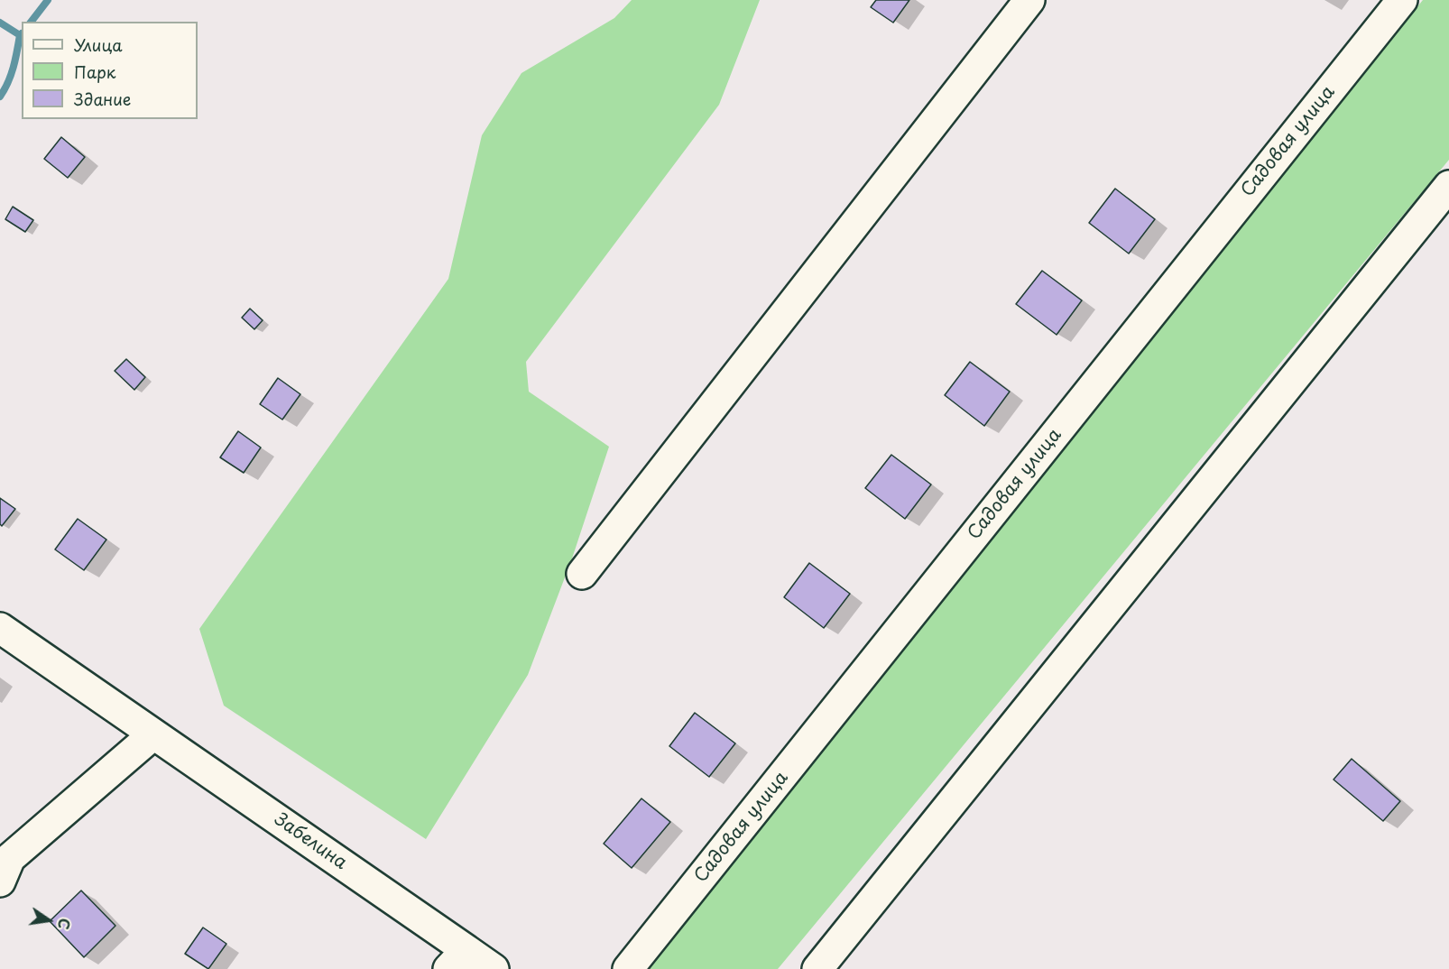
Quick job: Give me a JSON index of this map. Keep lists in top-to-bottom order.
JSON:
{
  "streets": {
    "street": ["Садовая улица", "Забелина"]
  },
  "legend": ["Улица", "Парк", "Здание"],
  "north": "right"
}
